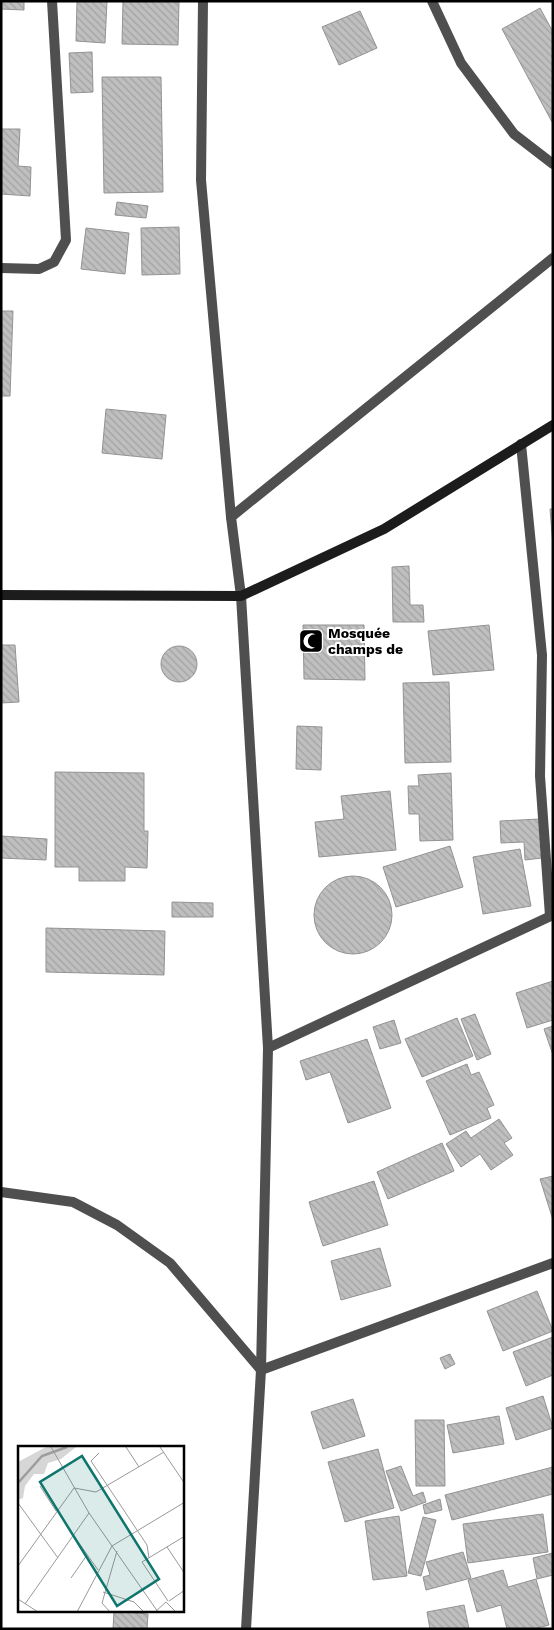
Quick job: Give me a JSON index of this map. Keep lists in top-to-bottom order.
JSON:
{
  "places": {
    "mosque": ["Mosquée champs de"]
  }
}
